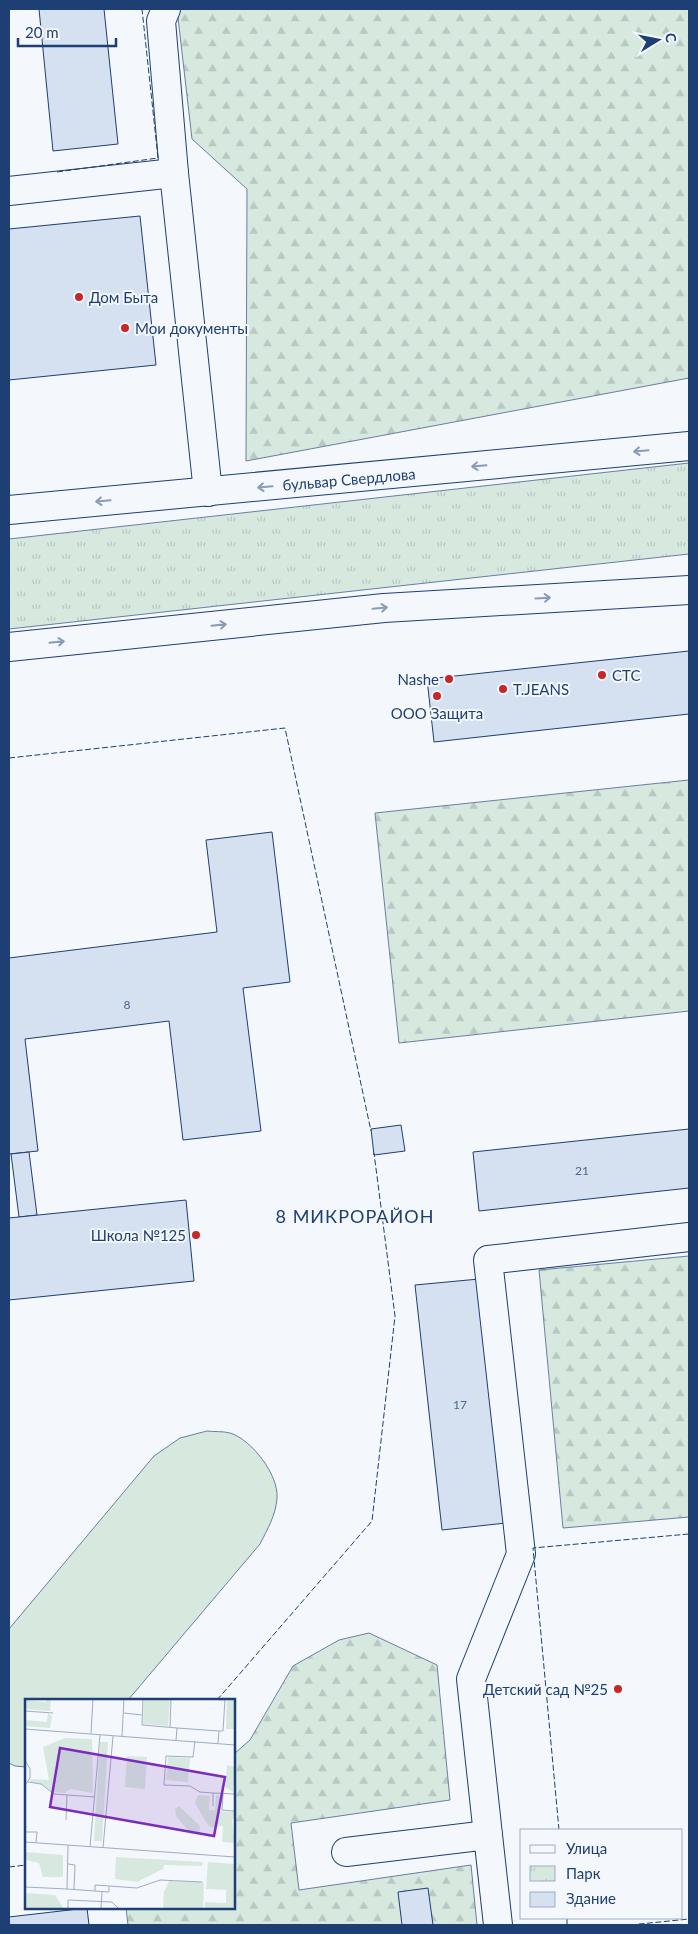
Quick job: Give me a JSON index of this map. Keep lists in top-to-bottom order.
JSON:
{
  "streets": {
    "street": ["бульвар Свердлова"]
  },
  "districts": ["8 МИКРОРАЙОН"],
  "places": [
    "Дом Быта",
    "Мои документы",
    "СТС",
    "Nashe",
    "T.JEANS",
    "ООО Защита",
    "Школа №125",
    "Детский сад №25"
  ],
  "house_numbers": ["8", "21", "17"],
  "legend": ["Улица", "Парк", "Здание"],
  "scale_bar": "20 m",
  "north": "right"
}
